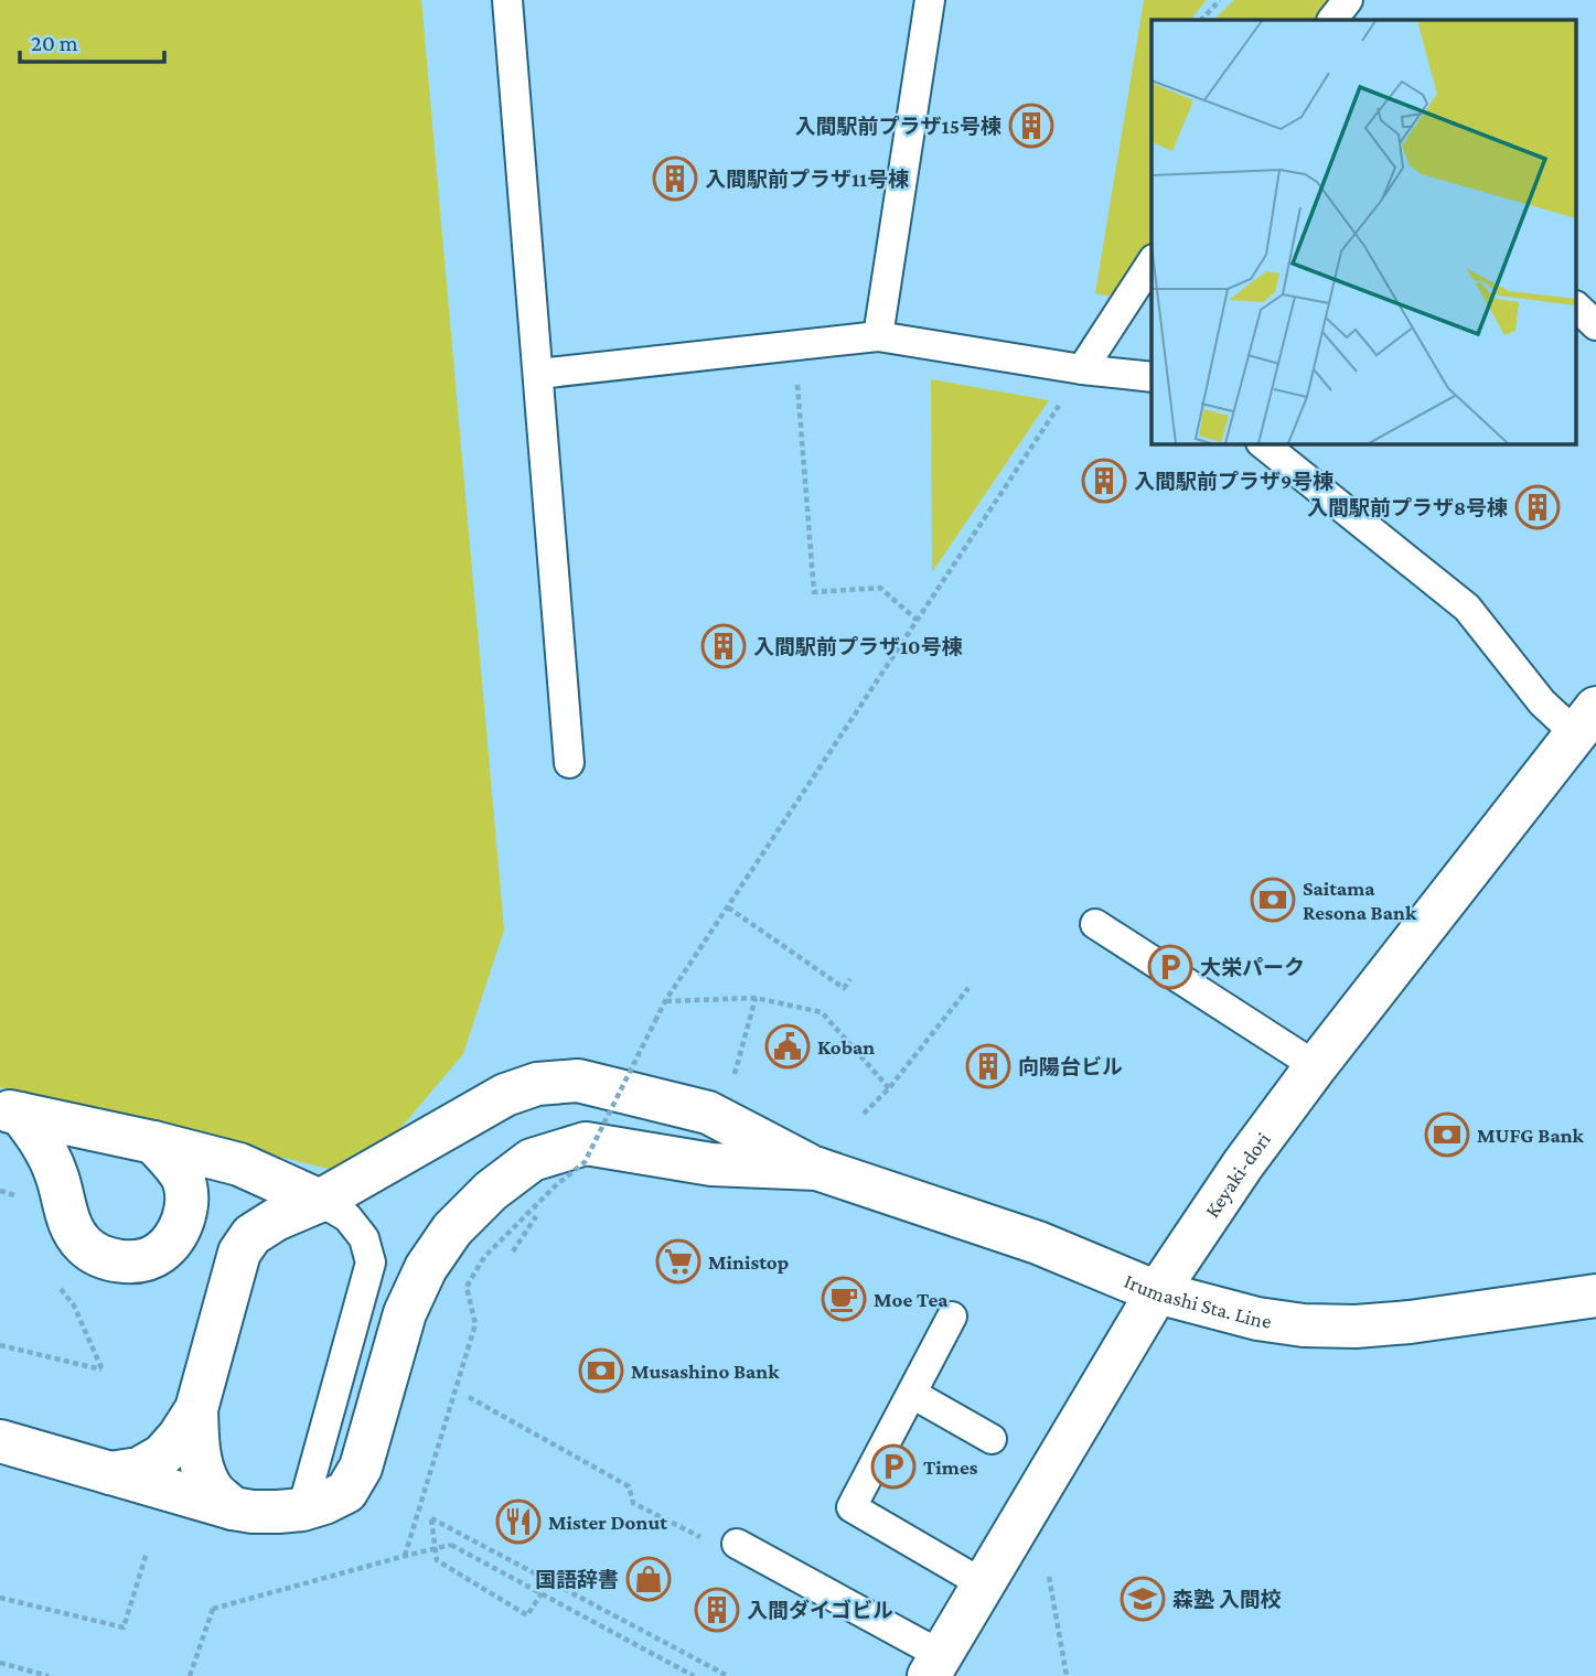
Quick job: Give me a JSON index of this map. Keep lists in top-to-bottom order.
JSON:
{
  "streets": {
    "street": ["Keyaki-dori", "Irumashi Sta. Line"]
  },
  "crossings": [
    ["Keyaki-dori", "Irumashi Sta. Line"]
  ],
  "places": {
    "building": [
      "入間駅前プラザ15号棟",
      "入間駅前プラザ11号棟",
      "入間駅前プラザ9号棟",
      "入間駅前プラザ8号棟",
      "入間駅前プラザ10号棟",
      "向陽台ビル",
      "入間ダイゴビル"
    ],
    "bank": ["Saitama Resona Bank", "MUFG Bank", "Musashino Bank"],
    "parking": ["大栄パーク", "Times"],
    "public building": ["Koban"],
    "supermarket": ["Ministop"],
    "cafe": ["Moe Tea"],
    "restaurant": ["Mister Donut"],
    "shop": ["国語辞書"],
    "school or university": ["森塾 入間校"]
  },
  "scale_bar": "20 m"
}
